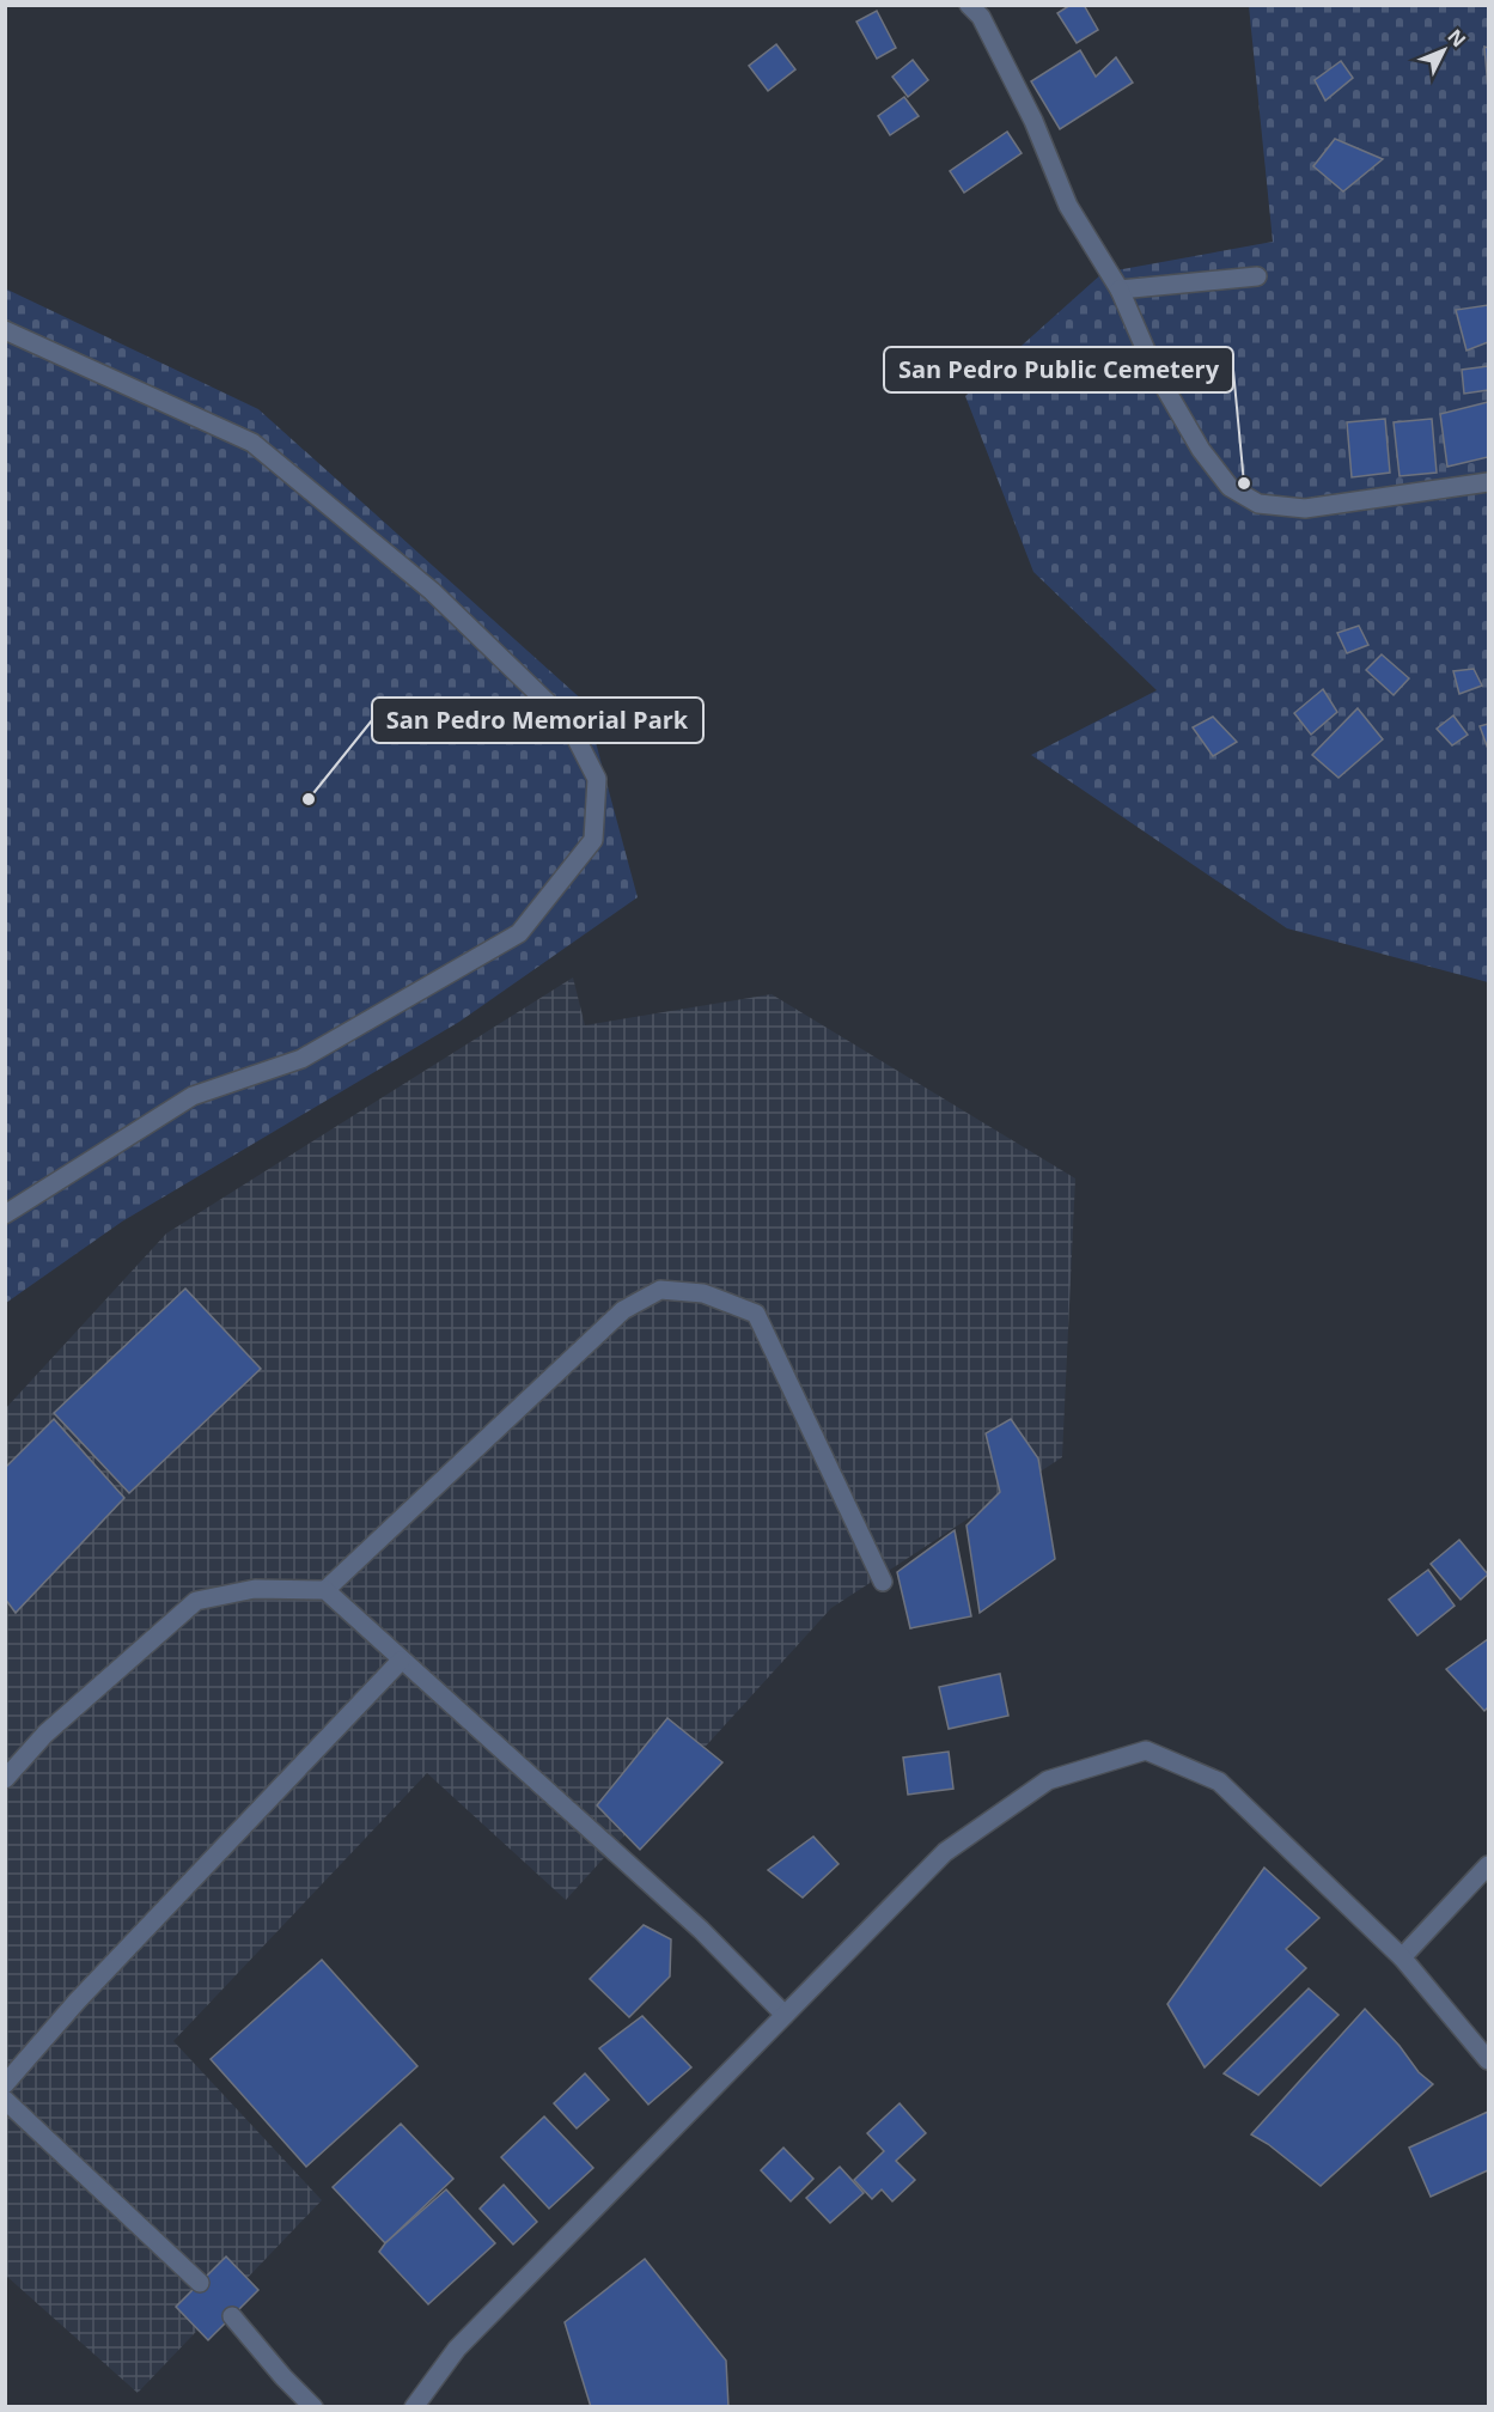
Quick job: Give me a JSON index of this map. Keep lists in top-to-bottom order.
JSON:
{
  "places": ["San Pedro Public Cemetery", "San Pedro Memorial Park"],
  "north": "top right"
}
